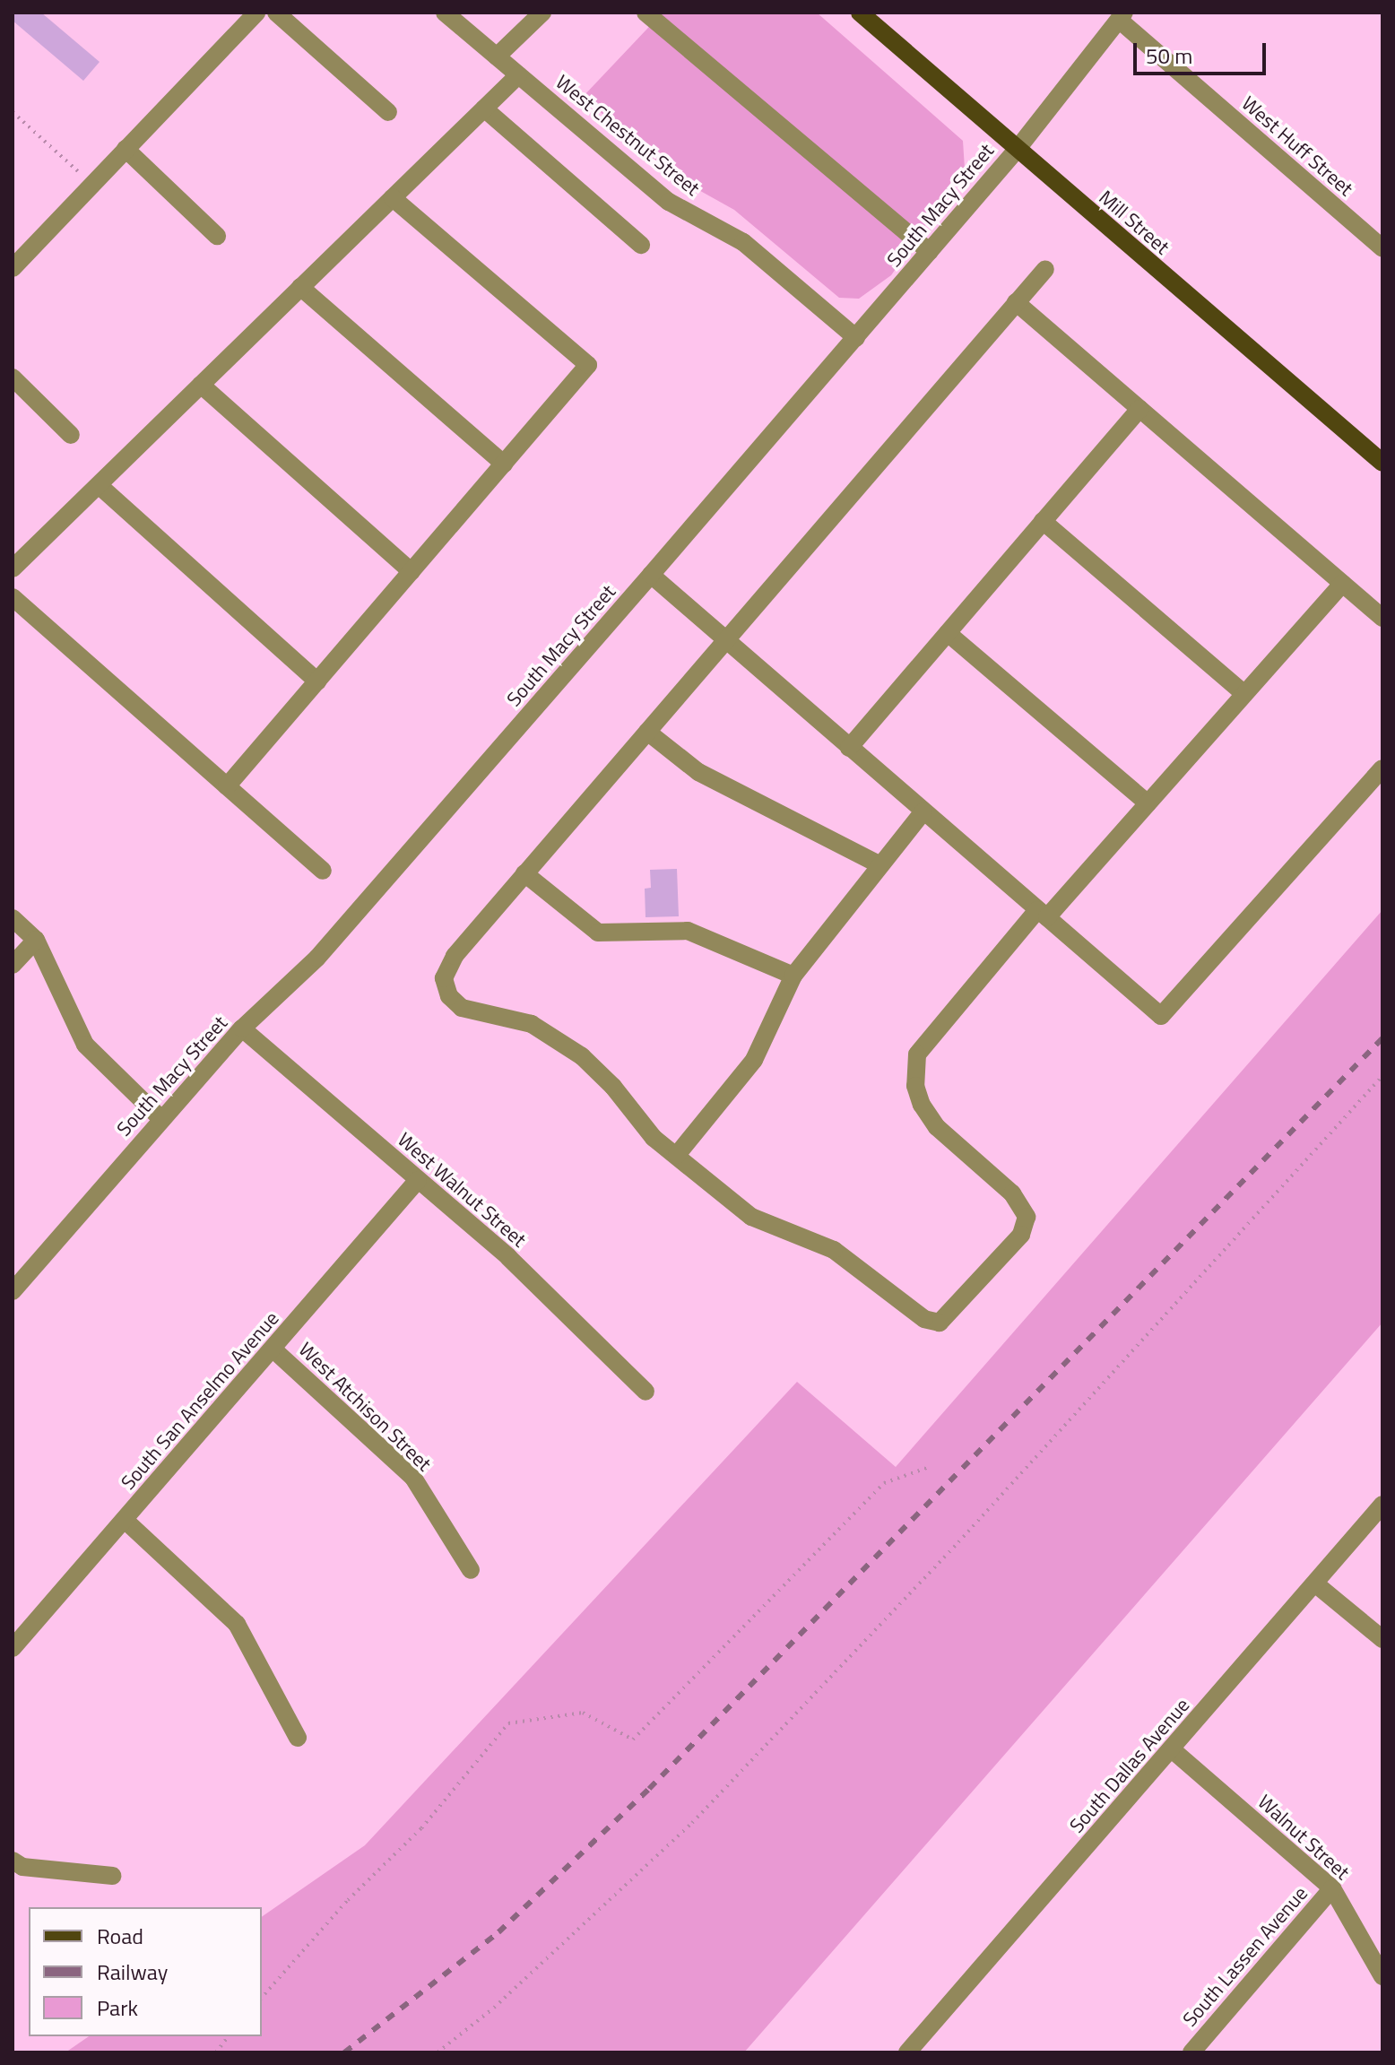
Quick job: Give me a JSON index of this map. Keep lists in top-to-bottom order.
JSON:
{
  "streets": {
    "main road": ["Mill Street"],
    "street": [
      "West Chestnut Street",
      "West Huff Street",
      "South Macy Street",
      "West Walnut Street",
      "South San Anselmo Avenue",
      "West Atchison Street",
      "South Dallas Avenue",
      "Walnut Street",
      "South Lassen Avenue"
    ]
  },
  "crossings": [
    ["West Chestnut Street", "South Macy Street"],
    ["West Huff Street", "South Macy Street"],
    ["South Macy Street", "Mill Street"],
    ["South Macy Street", "West Walnut Street"],
    ["West Walnut Street", "South San Anselmo Avenue"],
    ["South San Anselmo Avenue", "West Atchison Street"],
    ["South Dallas Avenue", "Walnut Street"],
    ["Walnut Street", "South Lassen Avenue"]
  ],
  "legend": ["Road", "Railway", "Park"],
  "scale_bar": "50 m"
}
